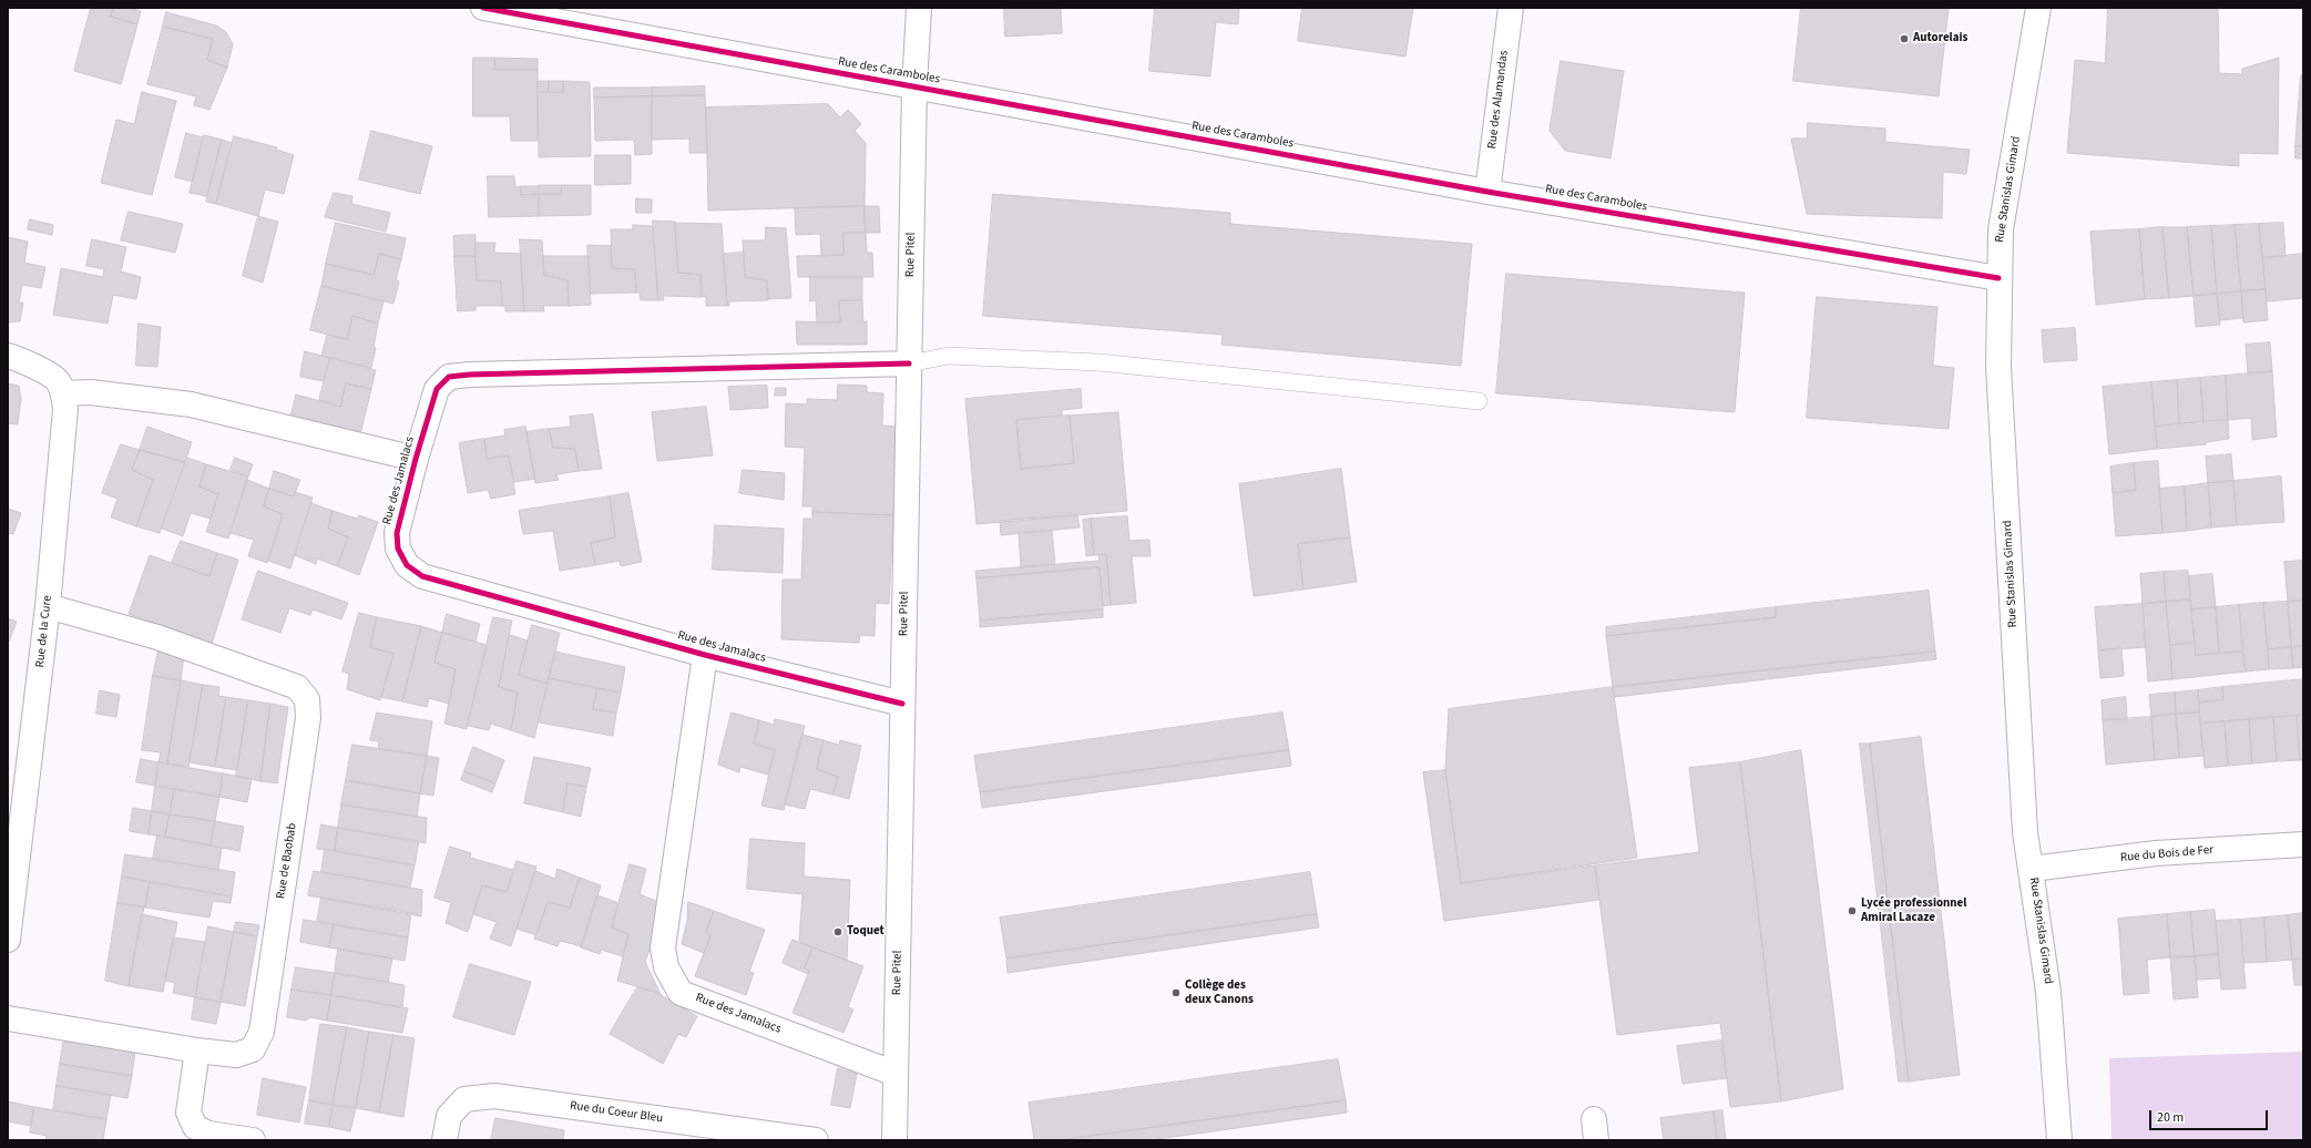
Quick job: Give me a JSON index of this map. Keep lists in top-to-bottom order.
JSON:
{
  "streets": {
    "street": [
      "Rue des Caramboles",
      "Rue des Alamandas",
      "Rue Stanislas Gimard",
      "Rue Pitel",
      "Rue des Jamalacs",
      "Rue de la Cure",
      "Rue du Bois de Fer",
      "Rue de Baobab",
      "Rue du Coeur Bleu"
    ]
  },
  "crossings": [
    ["Rue des Caramboles", "Rue des Alamandas"],
    ["Rue des Caramboles", "Rue Stanislas Gimard"],
    ["Rue des Caramboles", "Rue Pitel"],
    ["Rue Stanislas Gimard", "Rue du Bois de Fer"],
    ["Rue Pitel", "Rue des Jamalacs"],
    ["Rue des Jamalacs", "Rue de la Cure"],
    ["Rue de la Cure", "Rue de Baobab"]
  ],
  "places": [
    "Autorelais",
    "Lycée professionnel Amiral Lacaze",
    "Toquet",
    "Collège des deux Canons"
  ],
  "scale_bar": "20 m"
}
